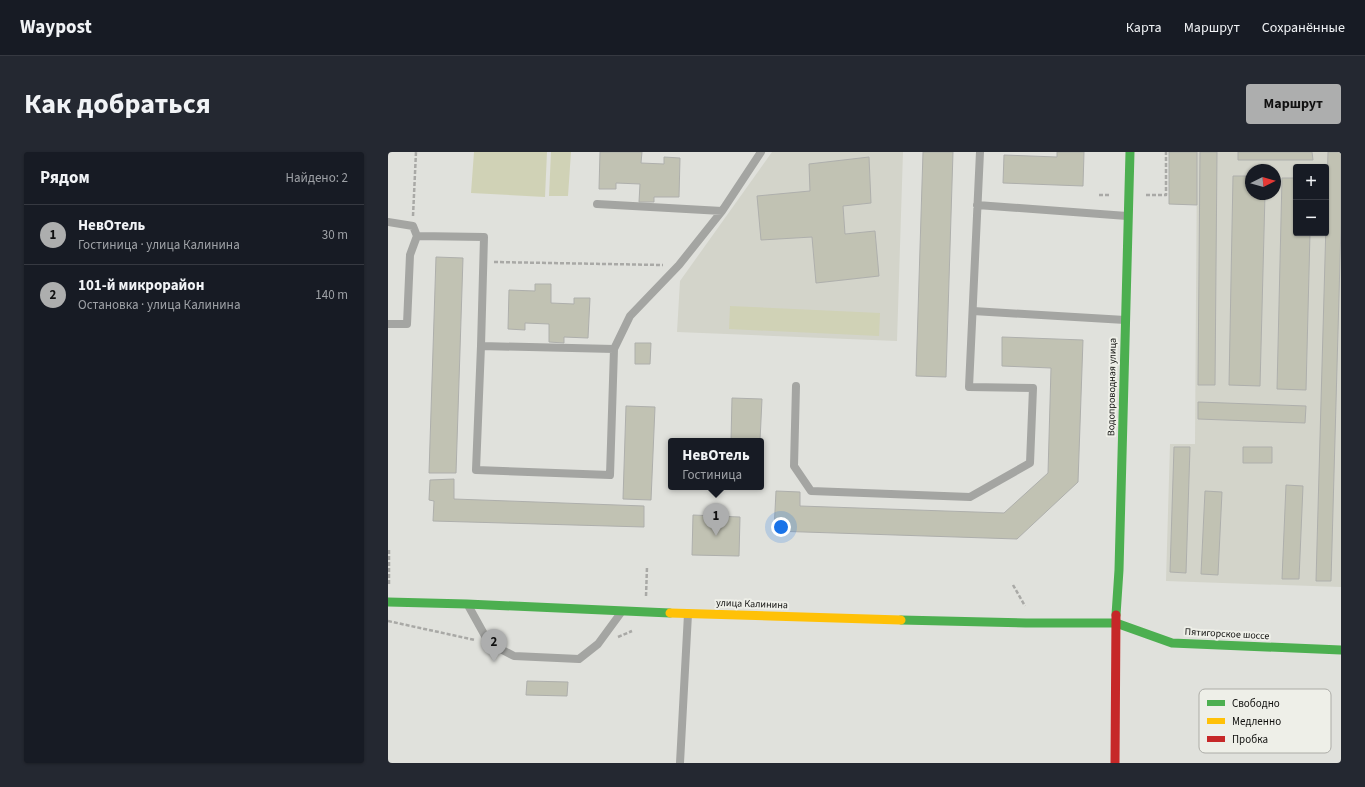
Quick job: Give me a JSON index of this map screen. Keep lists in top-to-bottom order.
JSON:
{
  "streets": {
    "main road": ["Водопроводная улица", "улица Калинина", "Пятигорское шоссе"]
  },
  "crossings": [
    ["Водопроводная улица", "улица Калинина"],
    ["Водопроводная улица", "Пятигорское шоссе"],
    ["улица Калинина", "Пятигорское шоссе"]
  ],
  "legend": ["Свободно", "Медленно", "Пробка"],
  "north": "right",
  "page": {
    "header": "Waypost",
    "nav": ["Карта", "Маршрут", "Сохранённые"],
    "title": "Как добраться",
    "buttons": "Маршрут",
    "heading": ["Рядом", "Найдено: 2"],
    "map_buttons": ["+", "−"],
    "list": [
      {
        "mark": "1",
        "name": "НевОтель",
        "note": "Гостиница · улица Калинина",
        "value": "30 m"
      },
      {
        "mark": "2",
        "name": "101-й микрорайон",
        "note": "Остановка · улица Калинина",
        "value": "140 m"
      }
    ],
    "popup": ["НевОтель", "Гостиница"],
    "pins": ["1", "2"]
  }
}
